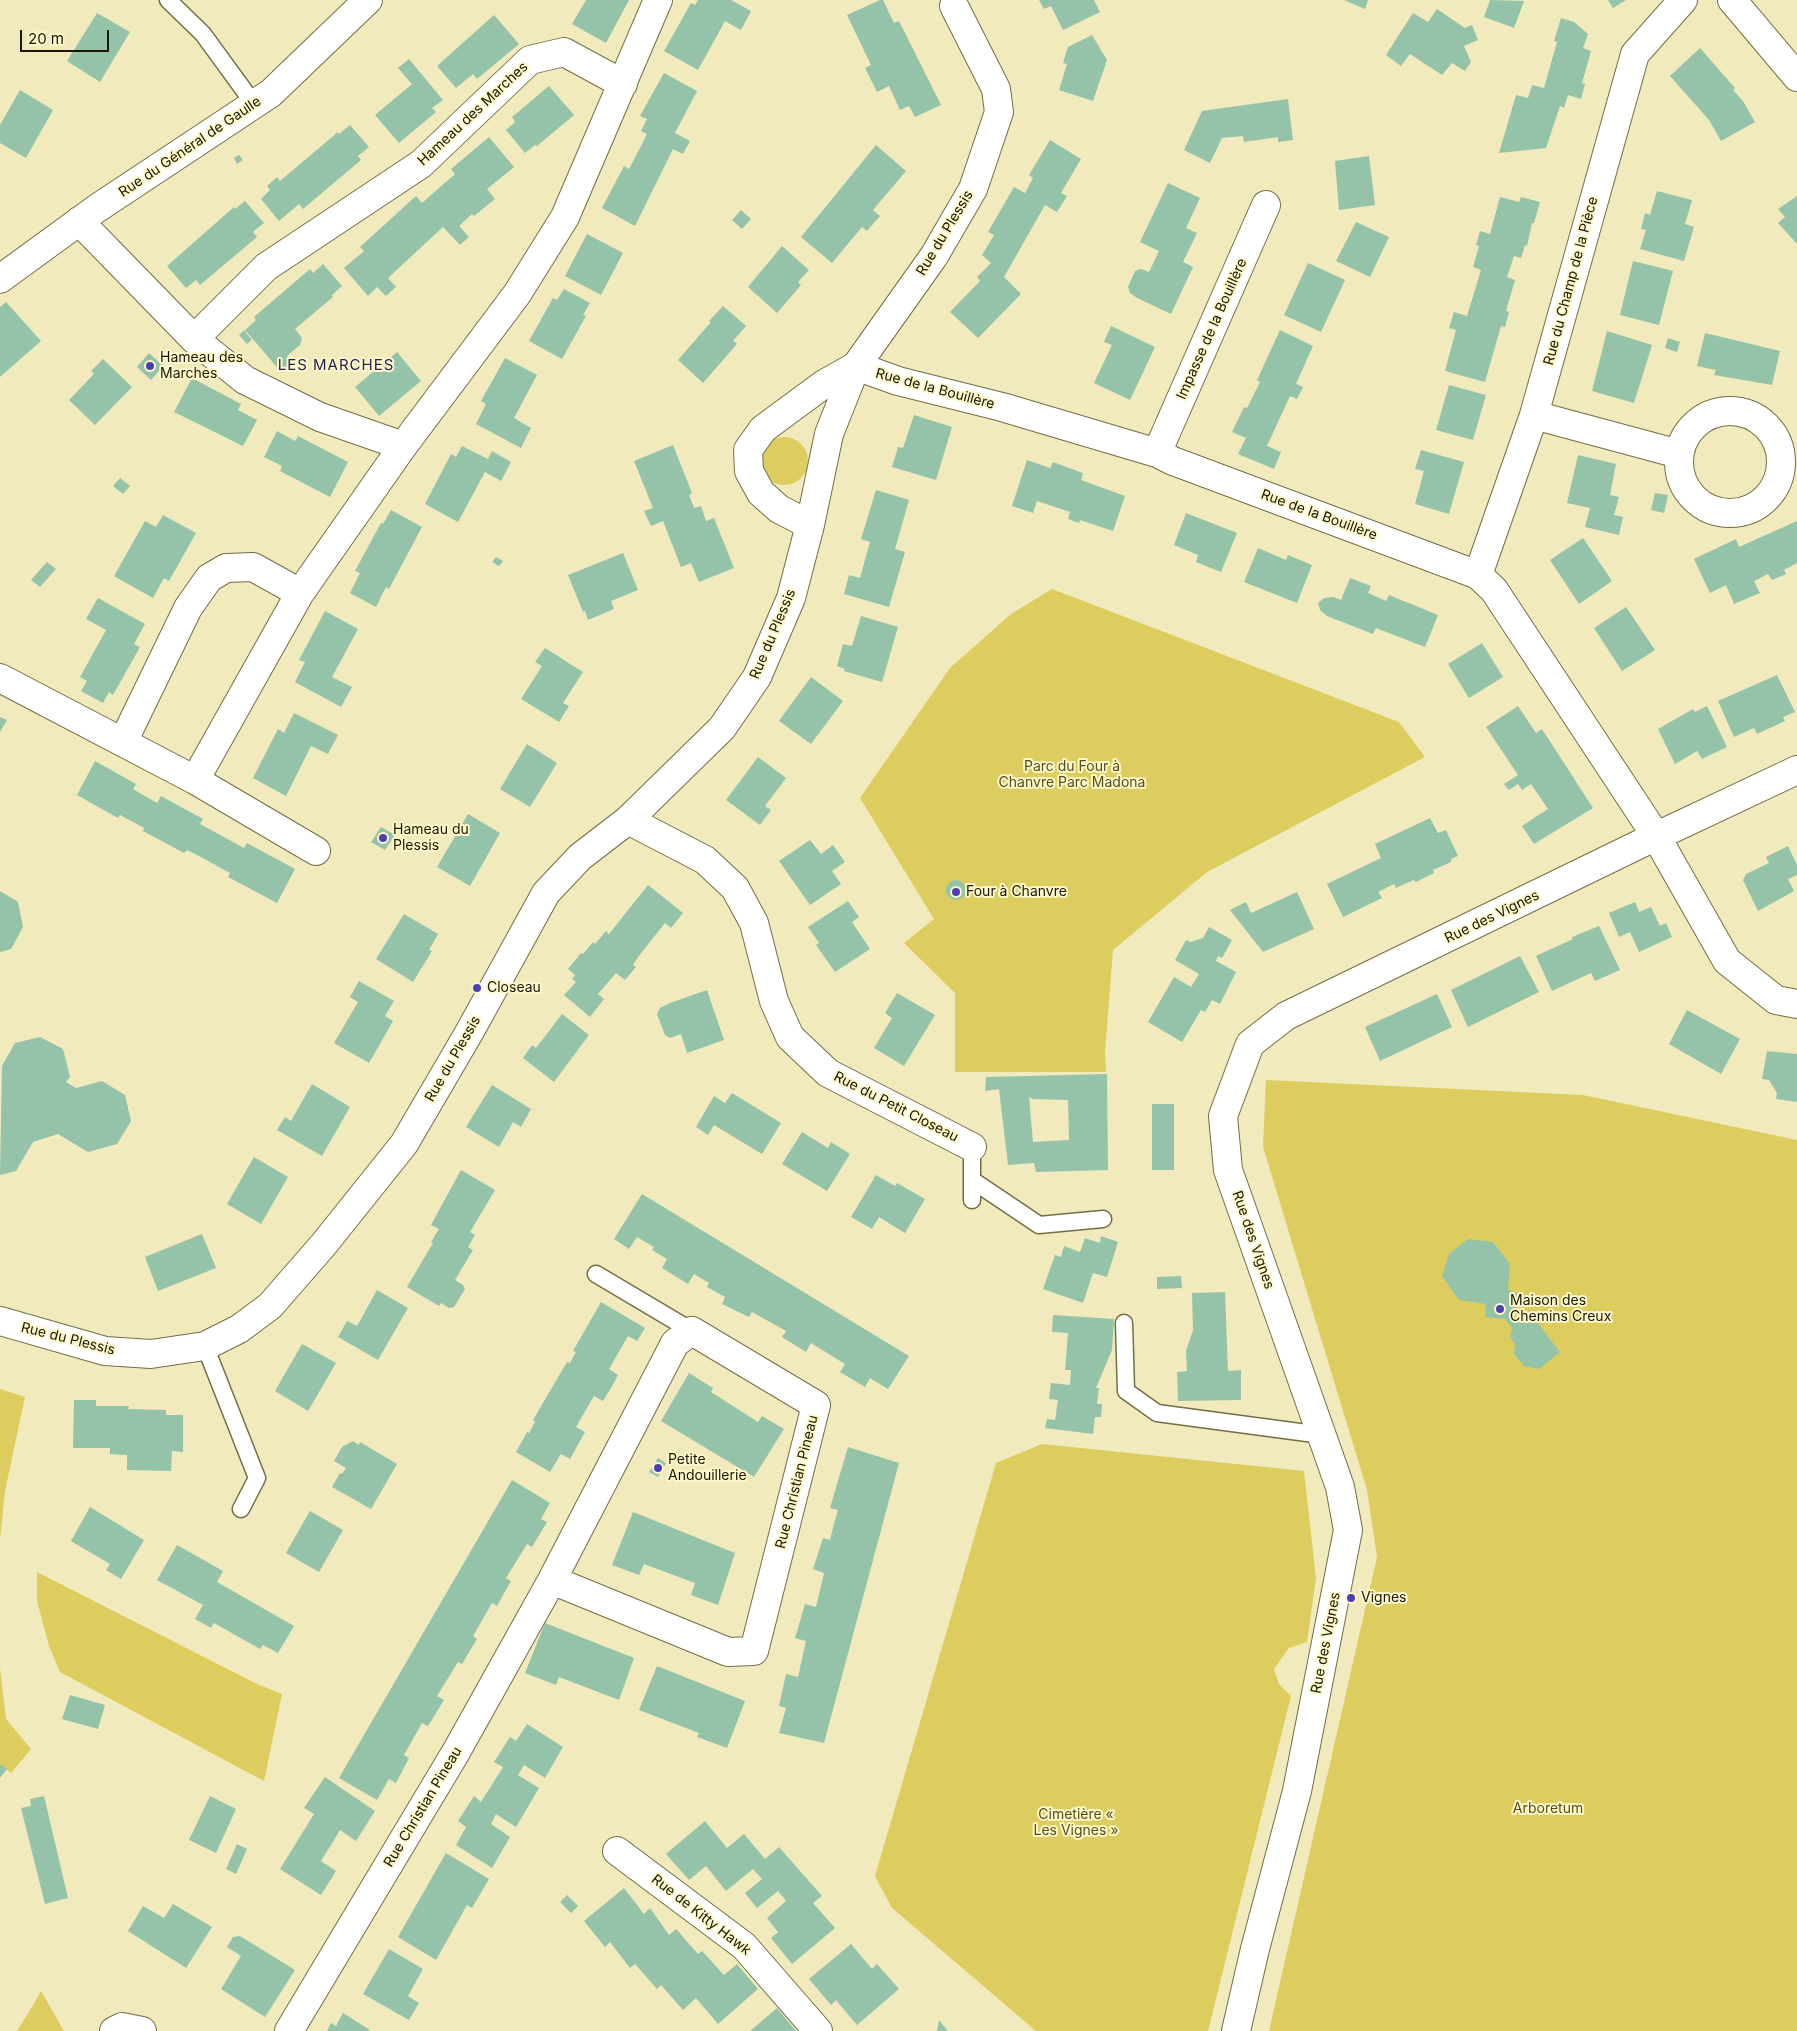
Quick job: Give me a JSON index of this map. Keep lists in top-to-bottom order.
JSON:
{
  "streets": {
    "street": [
      "Hameau des Marches",
      "Rue du Général de Gaulle",
      "Rue du Plessis",
      "Rue du Champ de la Pièce",
      "Impasse de la Bouillère",
      "Rue de la Bouillère",
      "Rue des Vignes",
      "Rue du Petit Closeau",
      "Rue Christian Pineau",
      "Rue de Kitty Hawk"
    ]
  },
  "crossings": [
    ["Rue du Plessis", "Rue de la Bouillère"],
    ["Rue du Plessis", "Rue du Petit Closeau"],
    ["Rue du Champ de la Pièce", "Rue de la Bouillère"],
    ["Impasse de la Bouillère", "Rue de la Bouillère"],
    ["Rue de la Bouillère", "Rue des Vignes"]
  ],
  "districts": ["LES MARCHES"],
  "parks": ["Parc du Four à Chanvre Parc Madona", "Arboretum", "Cimetière « Les Vignes »"],
  "places": [
    "Hameau des Marches",
    "Hameau du Plessis",
    "Four à Chanvre",
    "Closeau",
    "Maison des Chemins Creux",
    "Petite Andouillerie",
    "Vignes"
  ],
  "scale_bar": "20 m"
}
